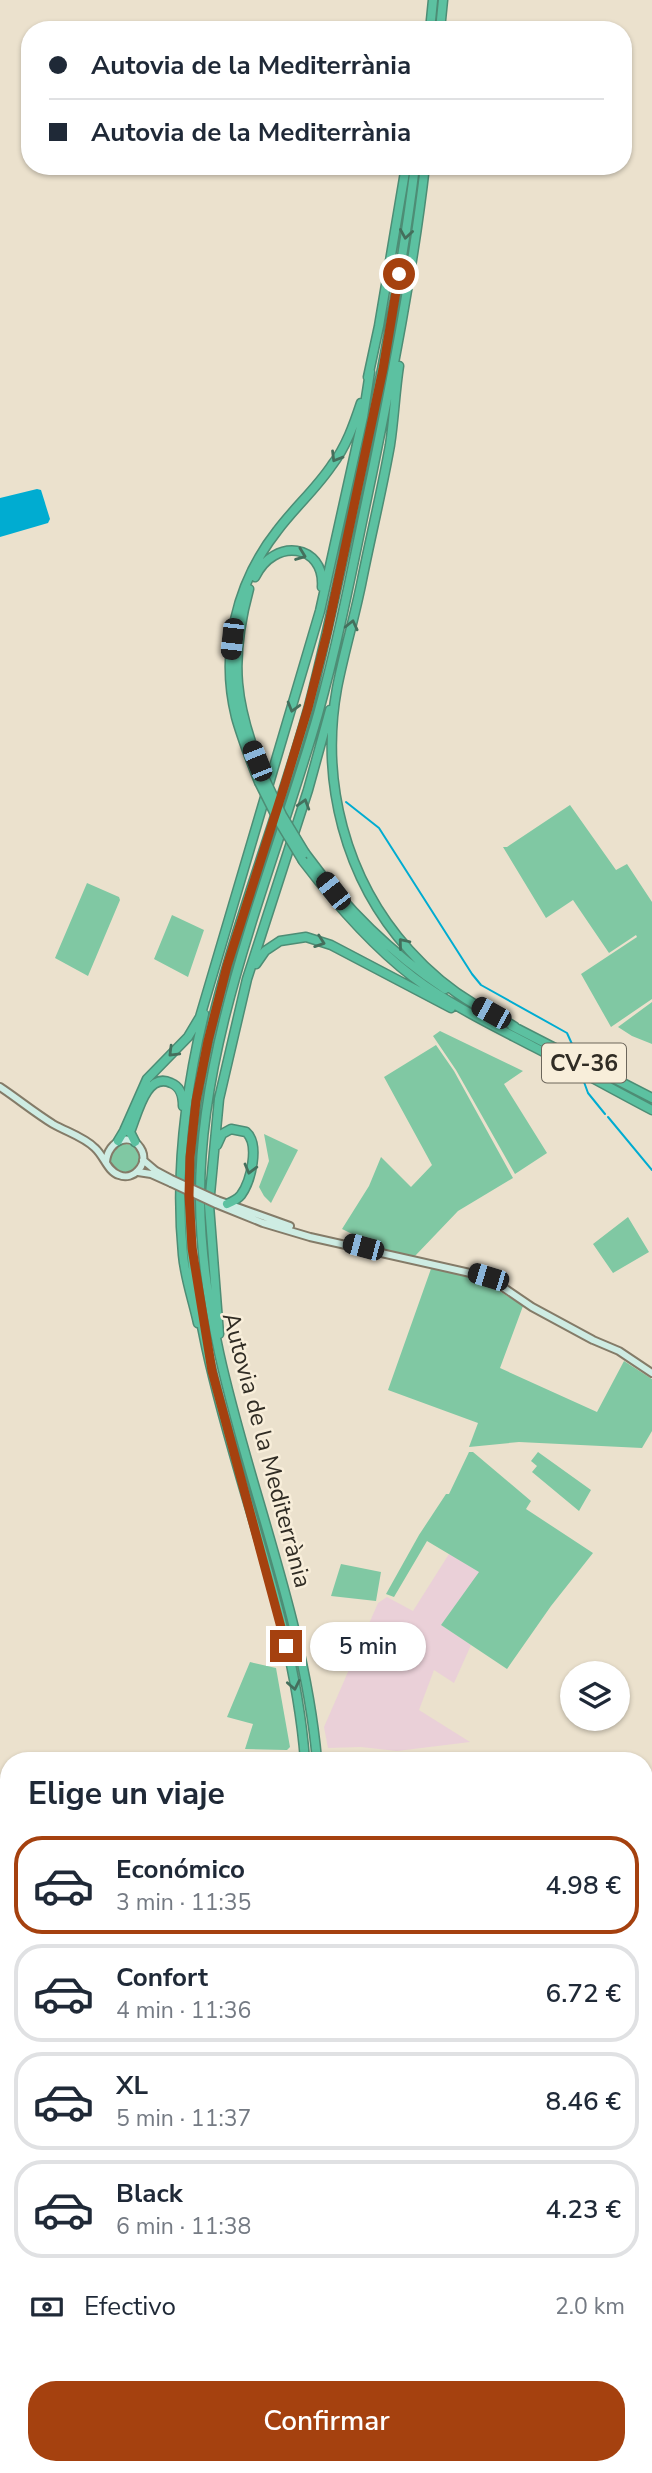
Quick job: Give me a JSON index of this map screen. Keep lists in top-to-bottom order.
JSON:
{
  "streets": {
    "highway": ["CV-36", "Autovia de la Mediterrània"]
  },
  "page": {
    "banner": ["Autovia de la Mediterrània", "Autovia de la Mediterrània"],
    "bubble": "5 min",
    "heading": "Elige un viaje",
    "list": [
      {
        "name": "Económico",
        "note": "3 min · 11:35",
        "value": "4.98 €"
      },
      {
        "name": "Confort",
        "note": "4 min · 11:36",
        "value": "6.72 €"
      },
      {
        "name": "XL",
        "note": "5 min · 11:37",
        "value": "8.46 €"
      },
      {
        "name": "Black",
        "note": "6 min · 11:38",
        "value": "4.23 €"
      }
    ],
    "pay": ["Efectivo", "2.0 km"],
    "buttons": "Confirmar"
  }
}
